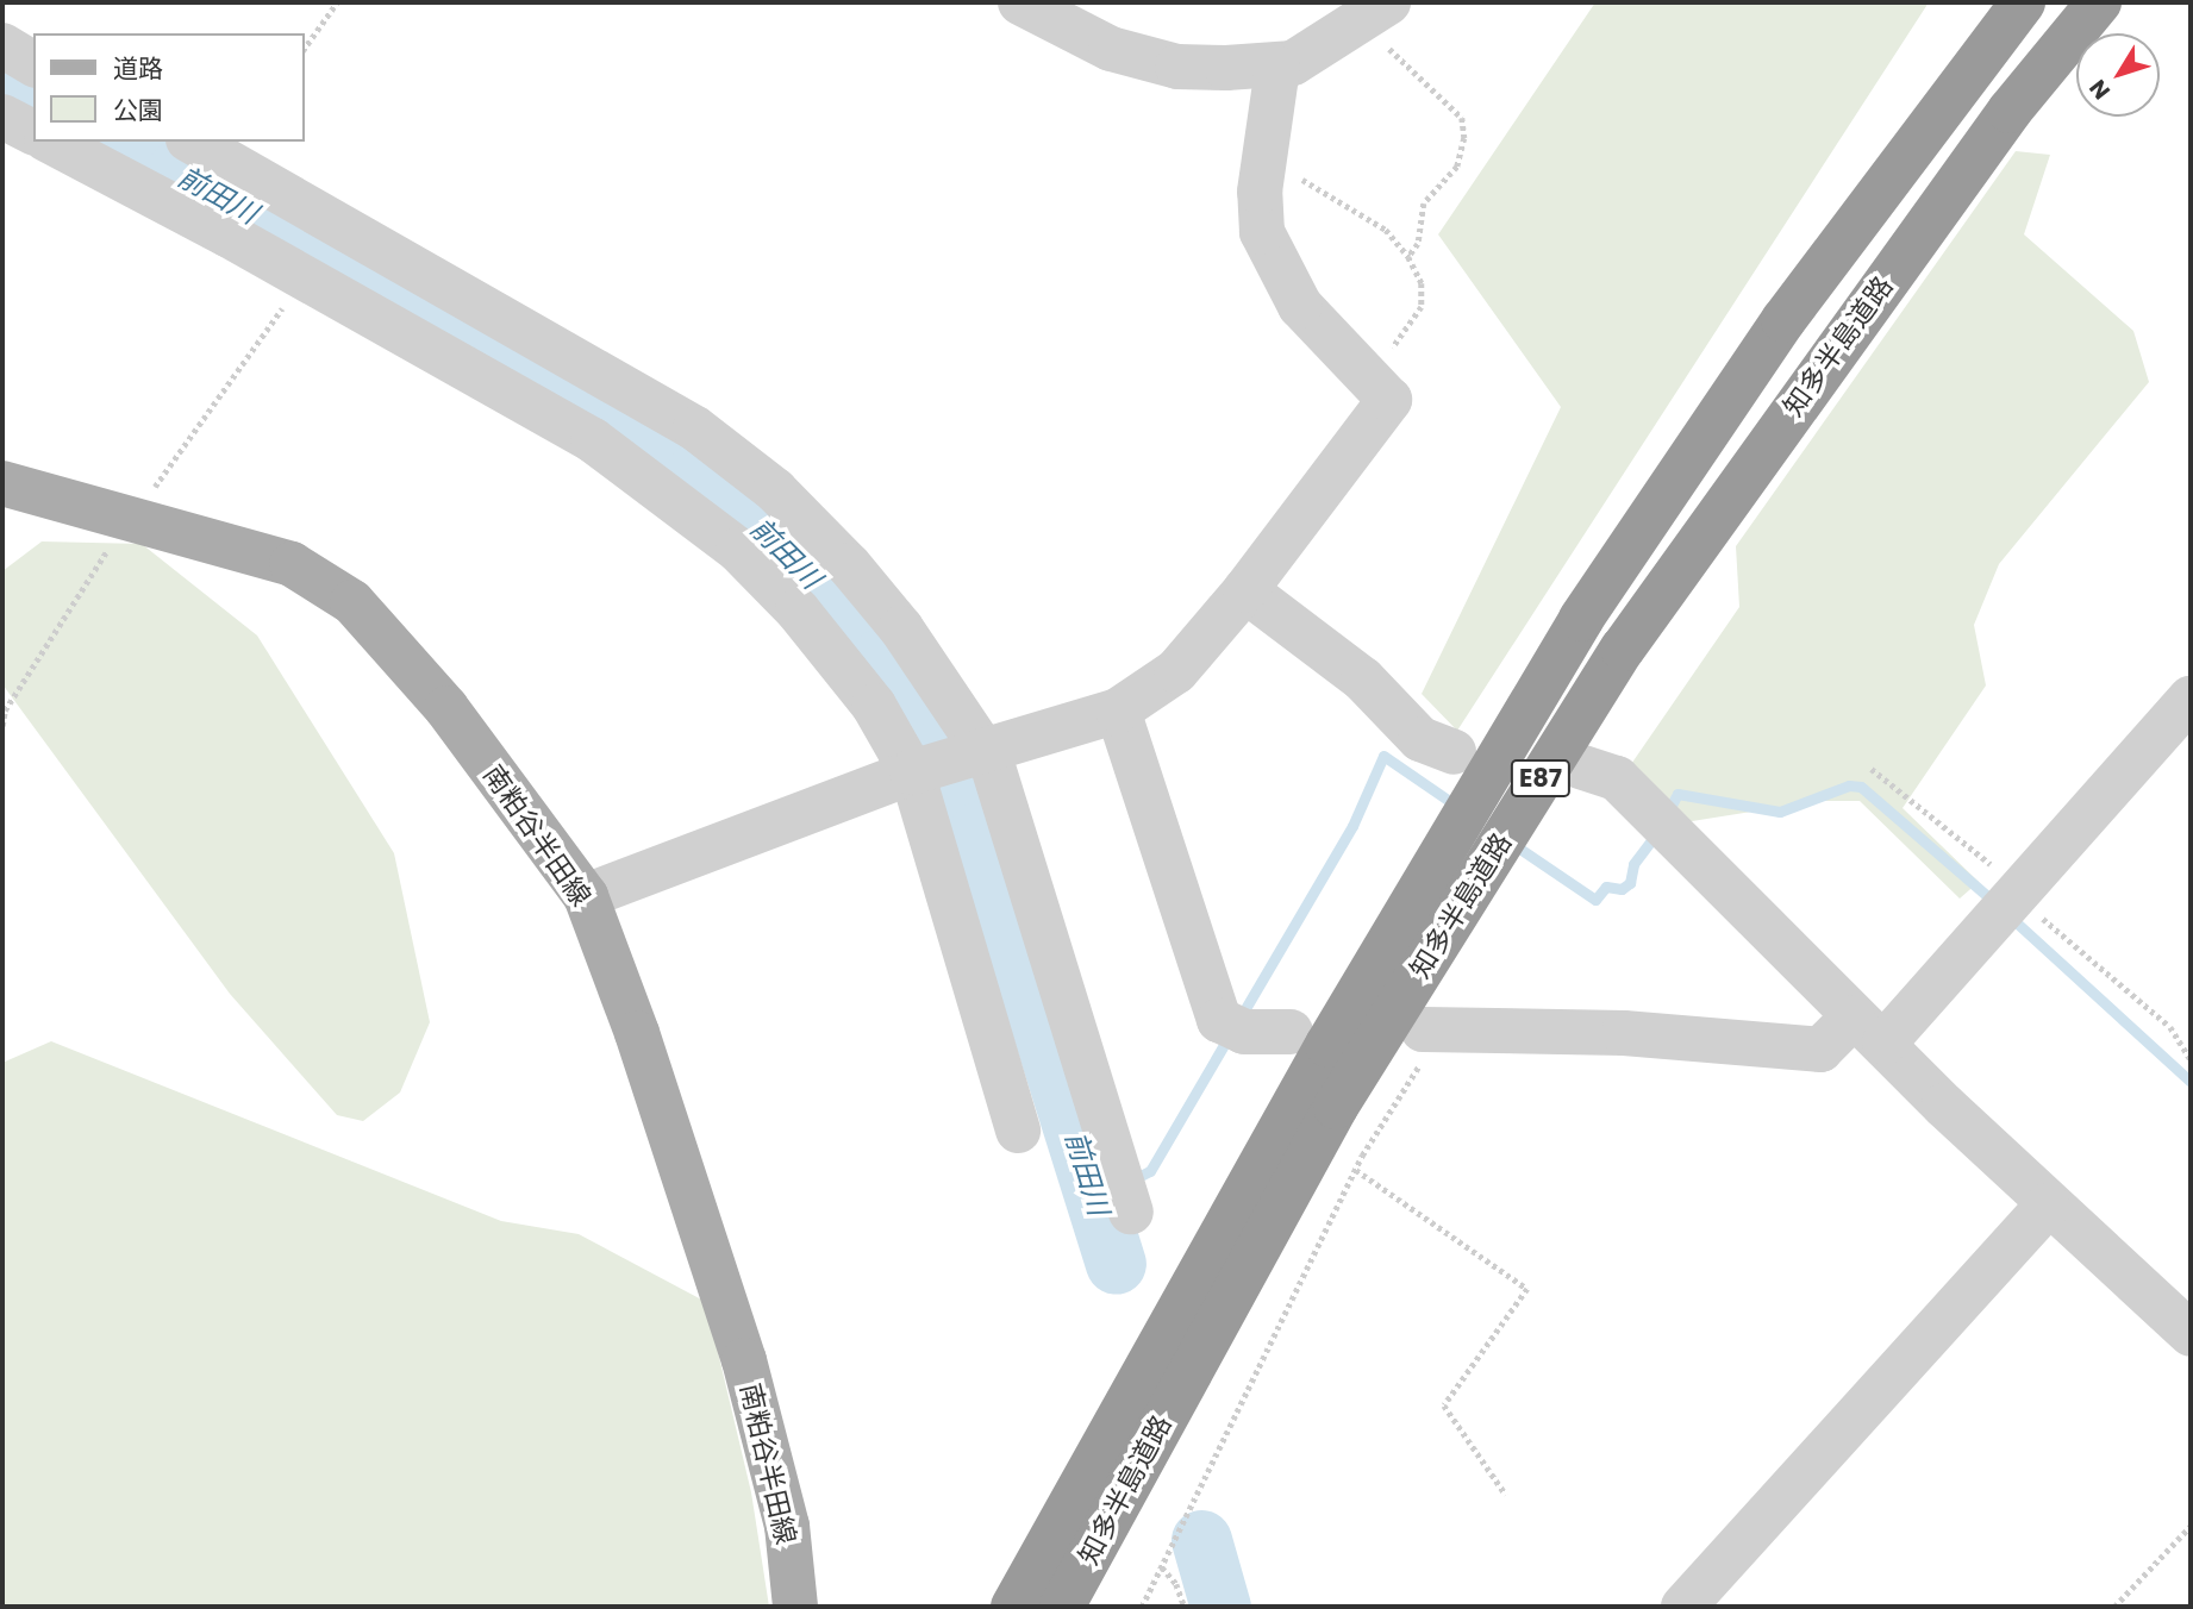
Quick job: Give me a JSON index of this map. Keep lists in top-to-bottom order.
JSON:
{
  "streets": {
    "highway": ["知多半島道路", "E87"],
    "main road": ["南粕谷半田線"]
  },
  "water": ["前田川"],
  "legend": ["道路", "公園"],
  "north": "bottom left"
}
